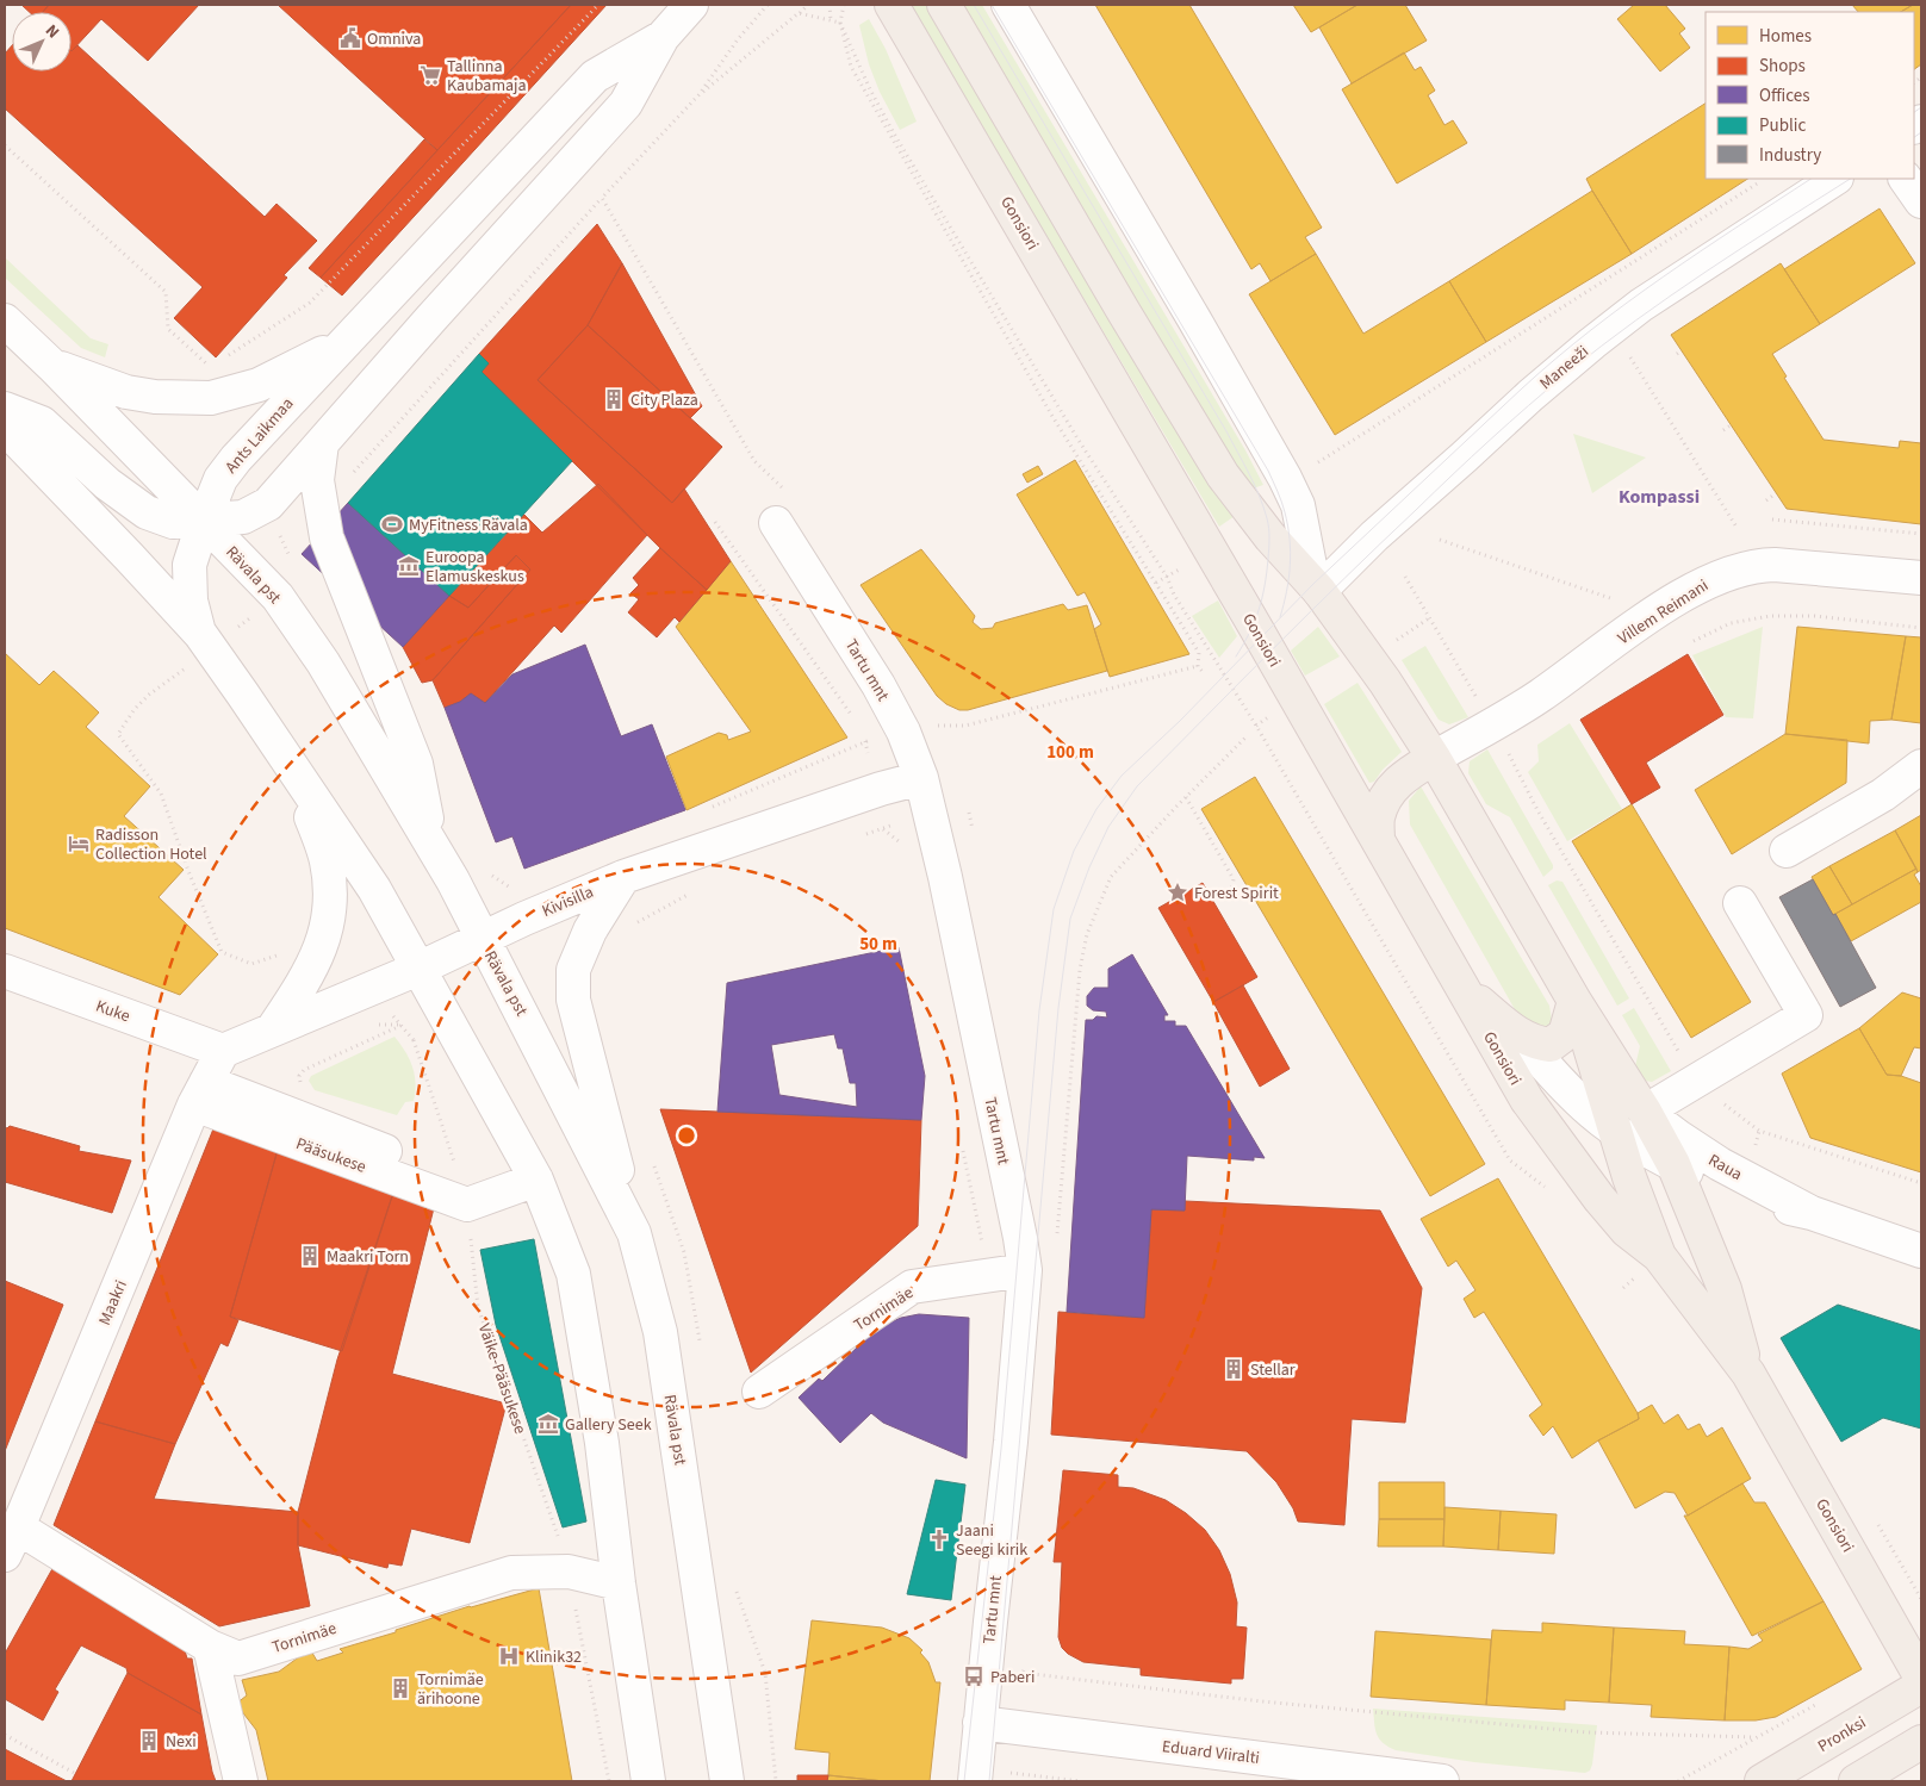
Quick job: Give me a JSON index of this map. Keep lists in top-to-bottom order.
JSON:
{
  "streets": {
    "main road": ["Gonsiori", "Pronksi"],
    "street": [
      "Maneeži",
      "Ants Laikmaa",
      "Rävala pst",
      "Villem Reimani",
      "Tartu mnt",
      "Kivisilla",
      "Kuke",
      "Pääsukese",
      "Raua",
      "Maakri",
      "Tornimäe",
      "Eduard Viiralti"
    ],
    "path": ["Väike-Pääsukese"]
  },
  "crossings": [
    ["Gonsiori", "Maneeži"],
    ["Gonsiori", "Villem Reimani"],
    ["Gonsiori", "Raua"],
    ["Ants Laikmaa", "Rävala pst"],
    ["Rävala pst", "Kivisilla"],
    ["Tartu mnt", "Kivisilla"],
    ["Tartu mnt", "Tornimäe"],
    ["Tartu mnt", "Eduard Viiralti"],
    ["Kivisilla", "Kuke"],
    ["Kivisilla", "Maakri"],
    ["Kuke", "Maakri"],
    ["Pääsukese", "Maakri"],
    ["Pääsukese", "Väike-Pääsukese"],
    ["Maakri", "Tornimäe"]
  ],
  "districts": ["Kompassi"],
  "places": {
    "public building": ["Omniva"],
    "supermarket": ["Tallinna Kaubamaja"],
    "building": [
      "City Plaza",
      "Maakri Torn",
      "Stellar",
      "Tornimäe ärihoone",
      "Nexi"
    ],
    "sports": ["MyFitness Rävala"],
    "museum": ["Euroopa Elamuskeskus", "Gallery Seek"],
    "hotel": ["Radisson Collection Hotel"],
    "place": ["Forest Spirit"],
    "church": ["Jaani Seegi kirik"],
    "hospital": ["Klinik32"],
    "bus stop": ["Paberi"]
  },
  "legend": [
    "Homes",
    "Shops",
    "Offices",
    "Public",
    "Industry"
  ],
  "north": "top right",
  "rings": ["100 m", "50 m"]
}
